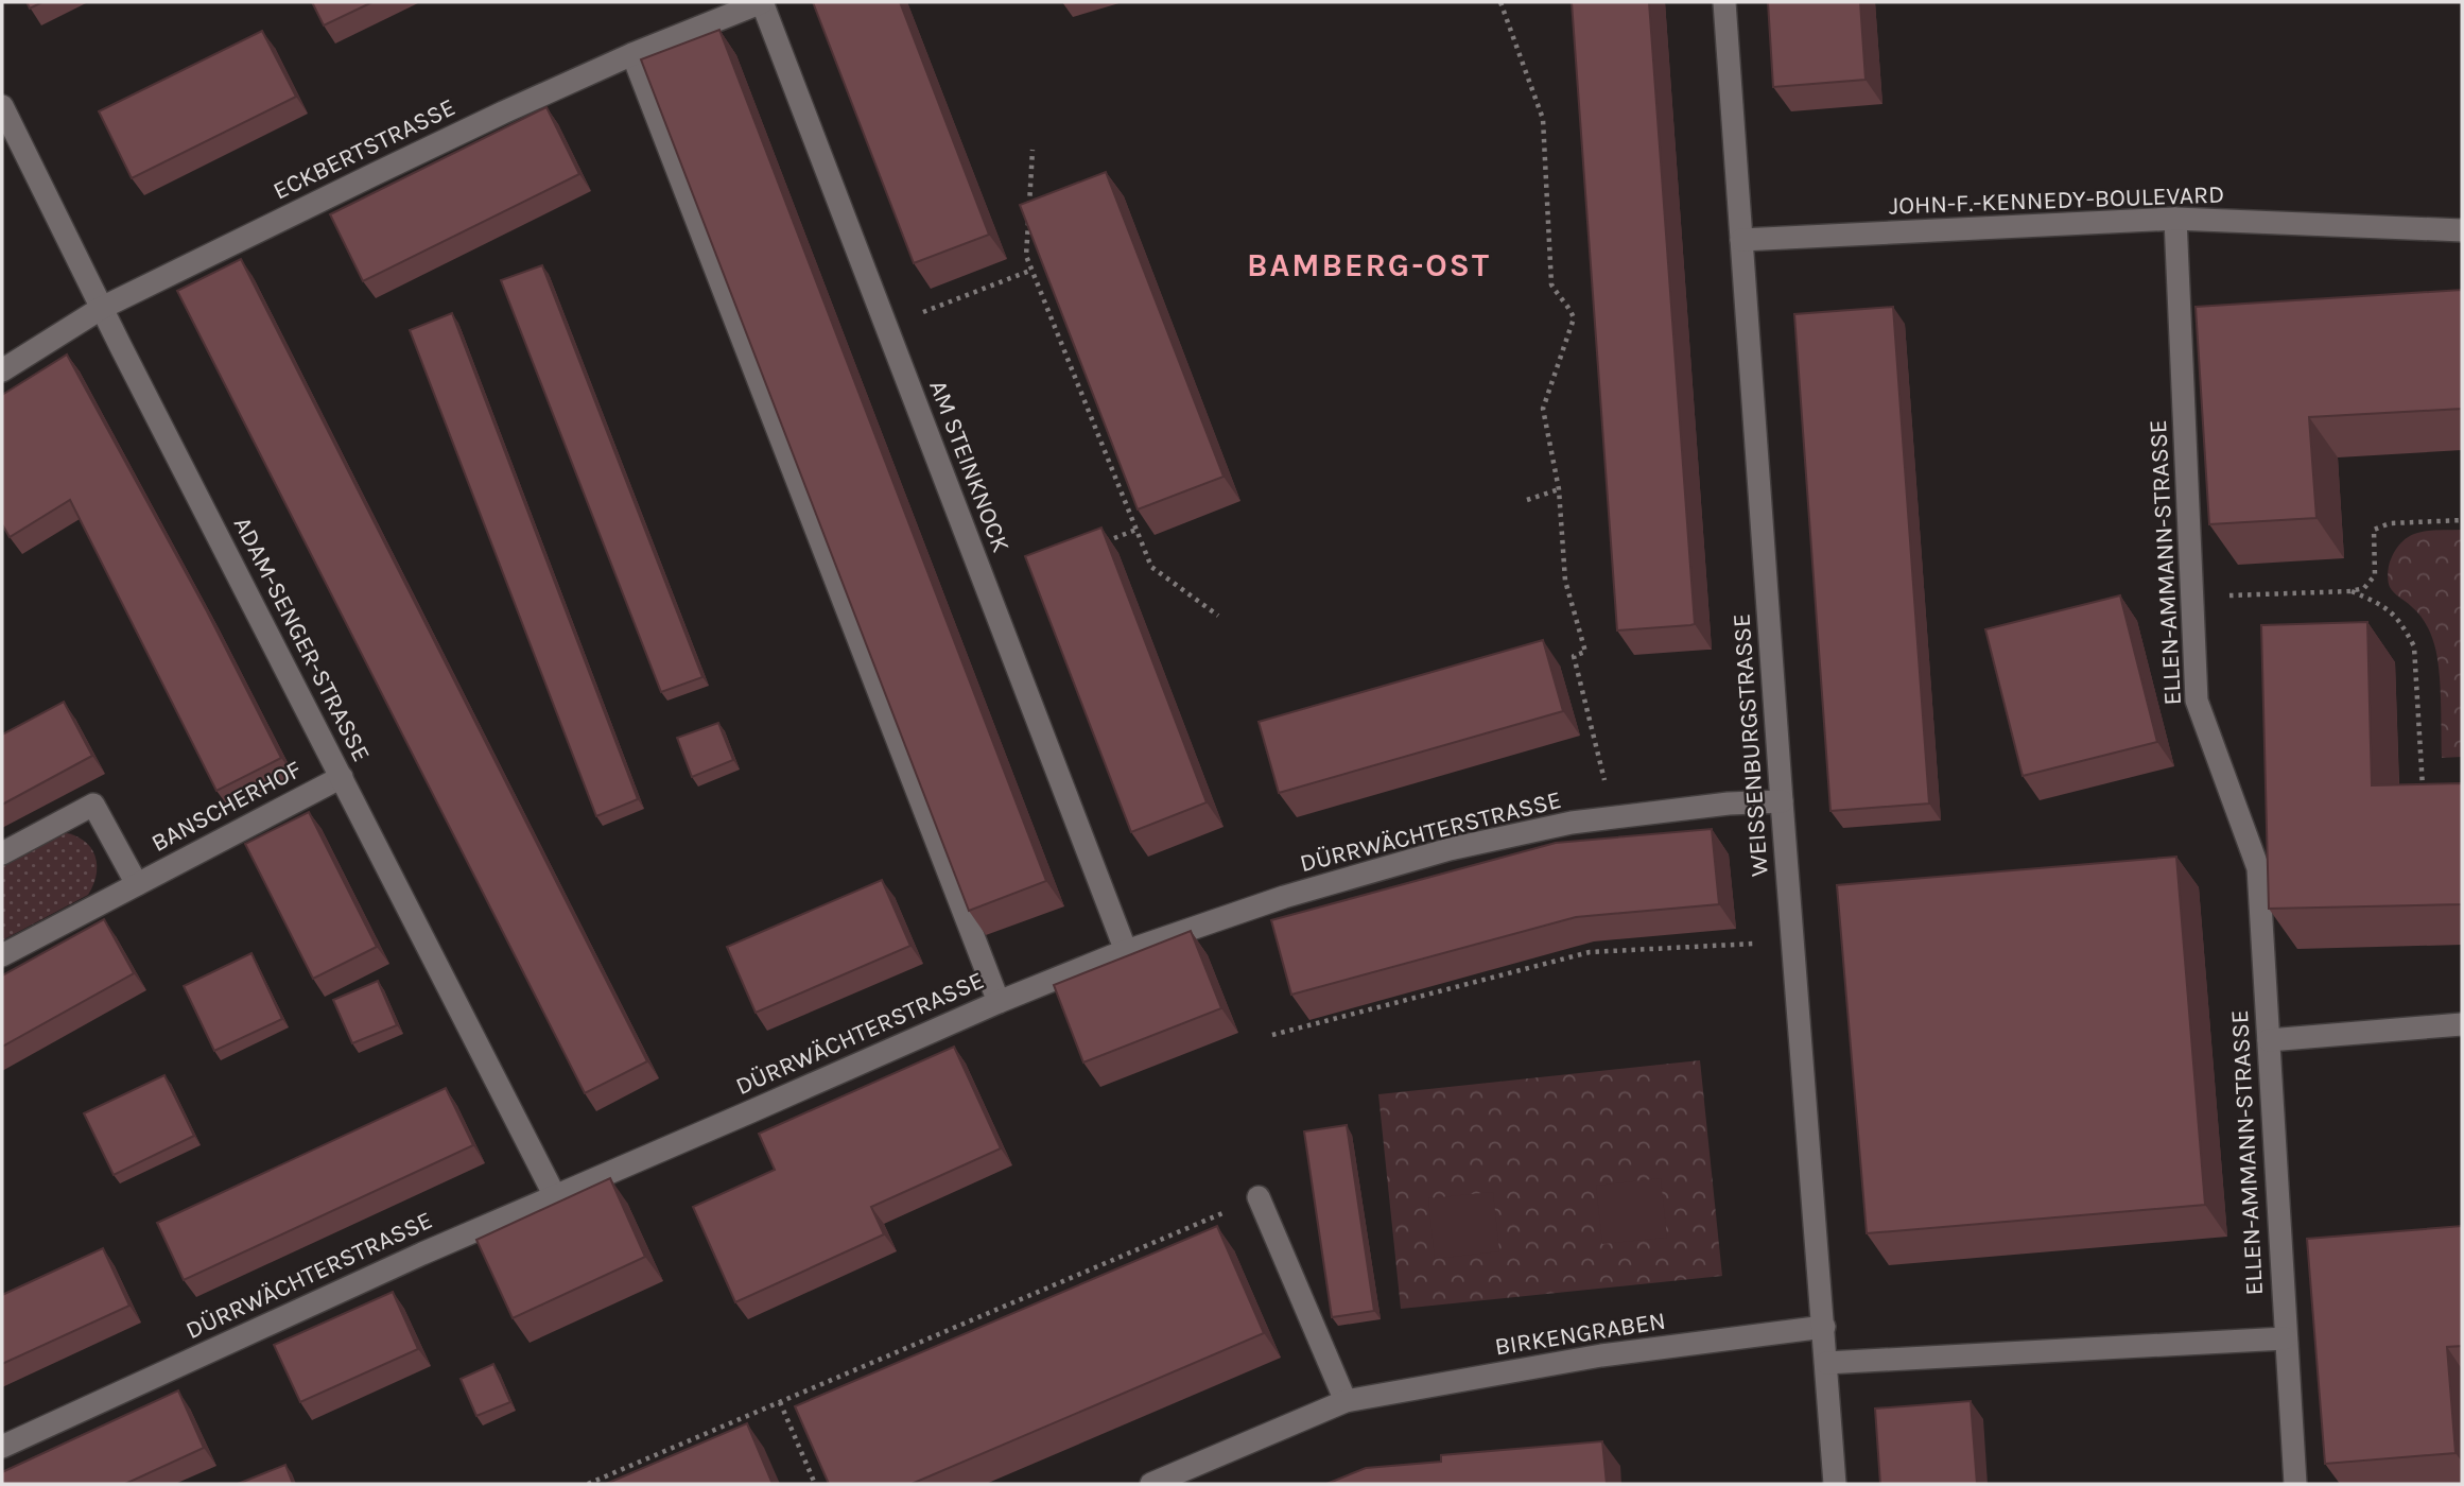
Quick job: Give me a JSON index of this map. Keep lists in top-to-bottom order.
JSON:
{
  "streets": {
    "street": [
      "ECKBERTSTRASSE",
      "JOHN-F.-KENNEDY-BOULEVARD",
      "AM STEINKNOCK",
      "ELLEN-AMMANN-STRASSE",
      "ADAM-SENGER-STRASSE",
      "WEISSENBURGSTRASSE",
      "BANSCHERHOF",
      "DÜRRWÄCHTERSTRASSE",
      "BIRKENGRABEN"
    ]
  },
  "crossings": [
    ["ECKBERTSTRASSE", "AM STEINKNOCK"],
    ["ECKBERTSTRASSE", "ADAM-SENGER-STRASSE"],
    ["JOHN-F.-KENNEDY-BOULEVARD", "ELLEN-AMMANN-STRASSE"],
    ["JOHN-F.-KENNEDY-BOULEVARD", "WEISSENBURGSTRASSE"],
    ["AM STEINKNOCK", "DÜRRWÄCHTERSTRASSE"],
    ["ADAM-SENGER-STRASSE", "BANSCHERHOF"],
    ["ADAM-SENGER-STRASSE", "DÜRRWÄCHTERSTRASSE"],
    ["WEISSENBURGSTRASSE", "DÜRRWÄCHTERSTRASSE"],
    ["WEISSENBURGSTRASSE", "BIRKENGRABEN"]
  ],
  "districts": ["BAMBERG-OST"]
}
